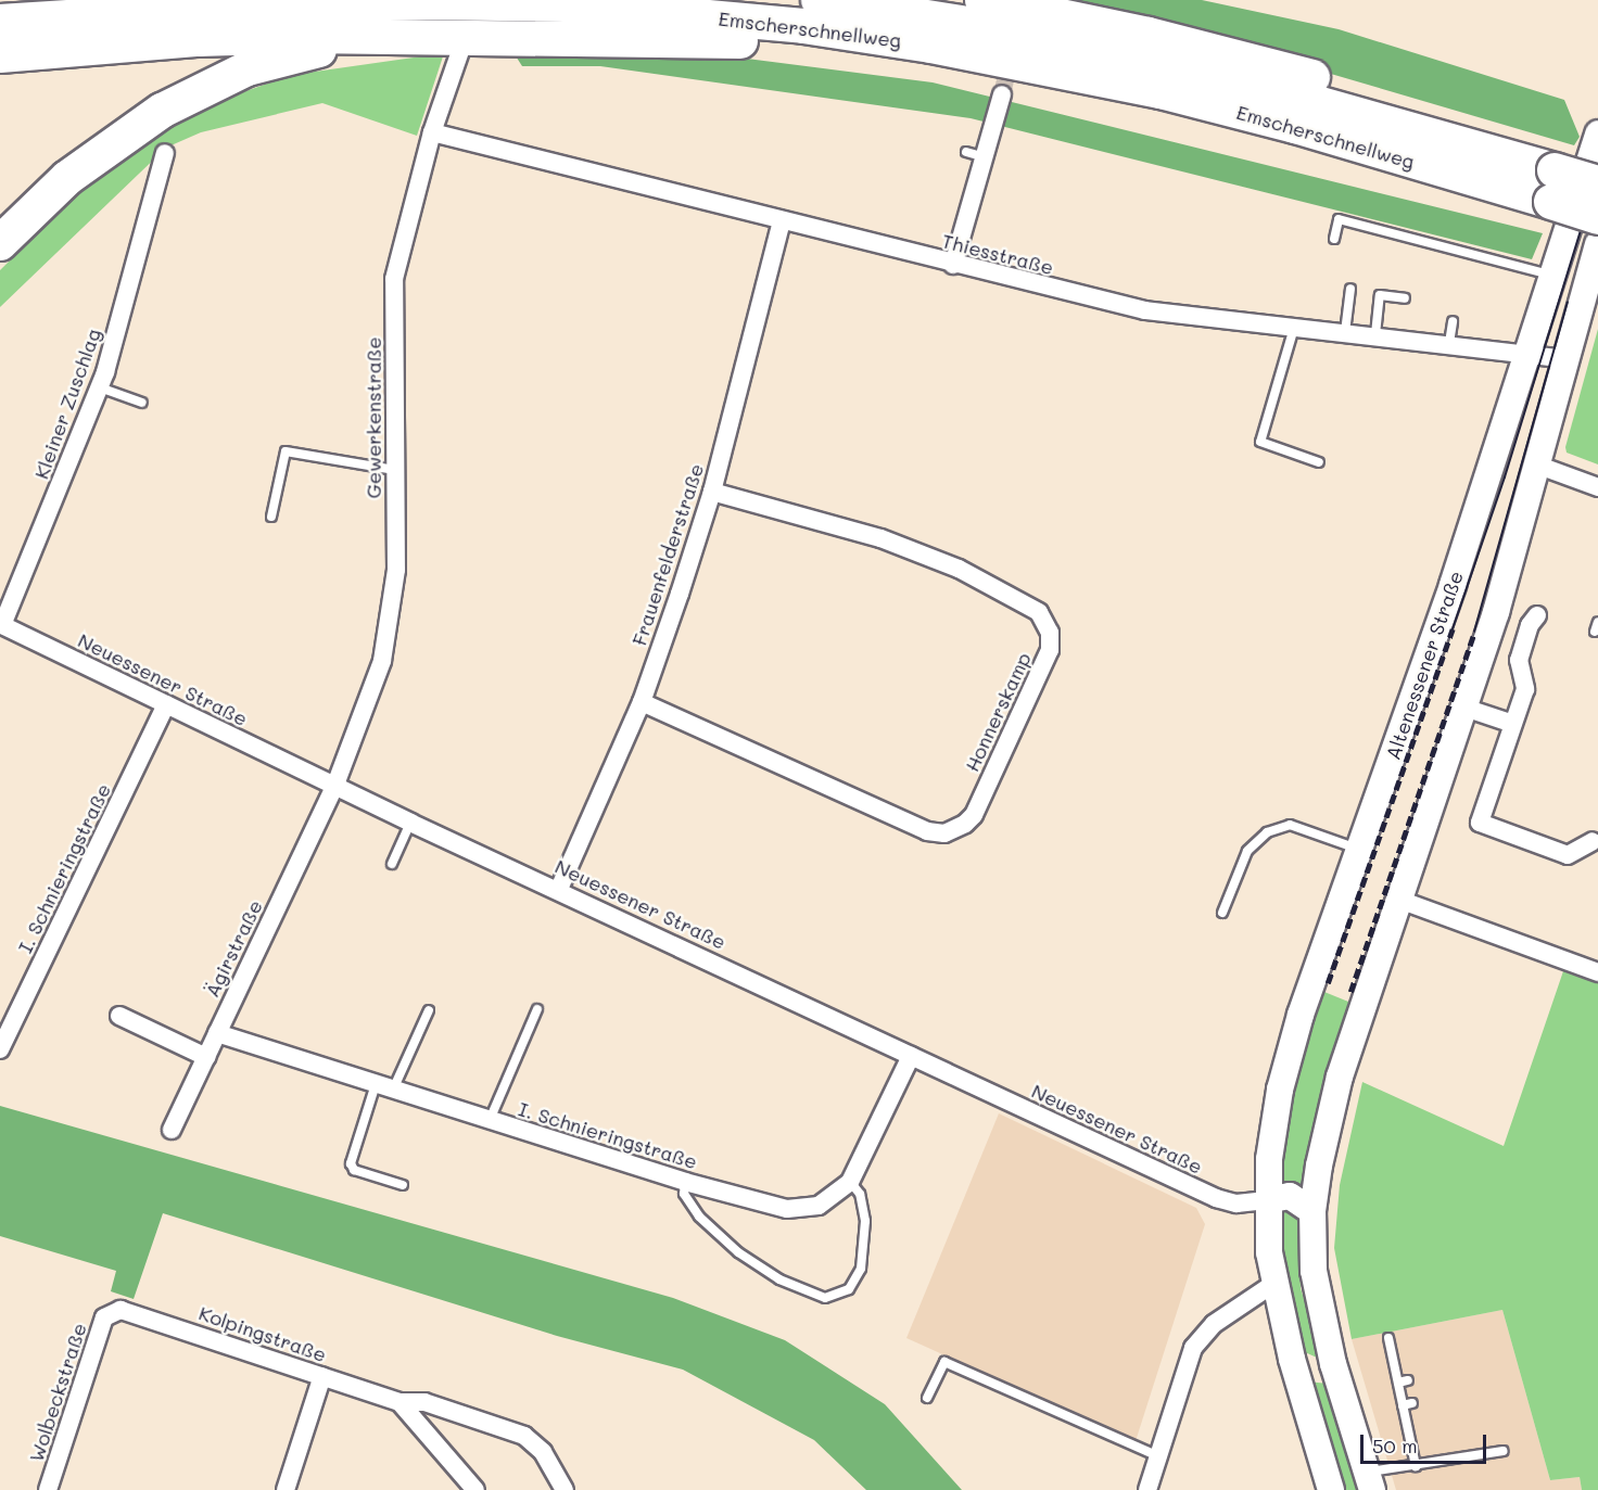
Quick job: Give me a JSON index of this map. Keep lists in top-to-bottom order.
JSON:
{
  "streets": {
    "highway": ["Emscherschnellweg"],
    "main road": ["Altenessener Straße"],
    "street": [
      "Thiesstraße",
      "Kleiner Zuschlag",
      "Gewerkenstraße",
      "Frauenfelderstraße",
      "Neuessener Straße",
      "Honnerskamp",
      "I. Schnieringstraße",
      "Ägirstraße",
      "Kolpingstraße",
      "Wolbeckstraße"
    ]
  },
  "crossings": [
    ["Thiesstraße", "Gewerkenstraße"],
    ["Thiesstraße", "Frauenfelderstraße"],
    ["Thiesstraße", "Altenessener Straße"],
    ["Kleiner Zuschlag", "Neuessener Straße"],
    ["Gewerkenstraße", "Neuessener Straße"],
    ["Gewerkenstraße", "Ägirstraße"],
    ["Frauenfelderstraße", "Neuessener Straße"],
    ["Frauenfelderstraße", "Honnerskamp"],
    ["Altenessener Straße", "Neuessener Straße"],
    ["Neuessener Straße", "I. Schnieringstraße"],
    ["Neuessener Straße", "Ägirstraße"],
    ["I. Schnieringstraße", "Ägirstraße"],
    ["Kolpingstraße", "Wolbeckstraße"]
  ],
  "scale_bar": "50 m"
}
